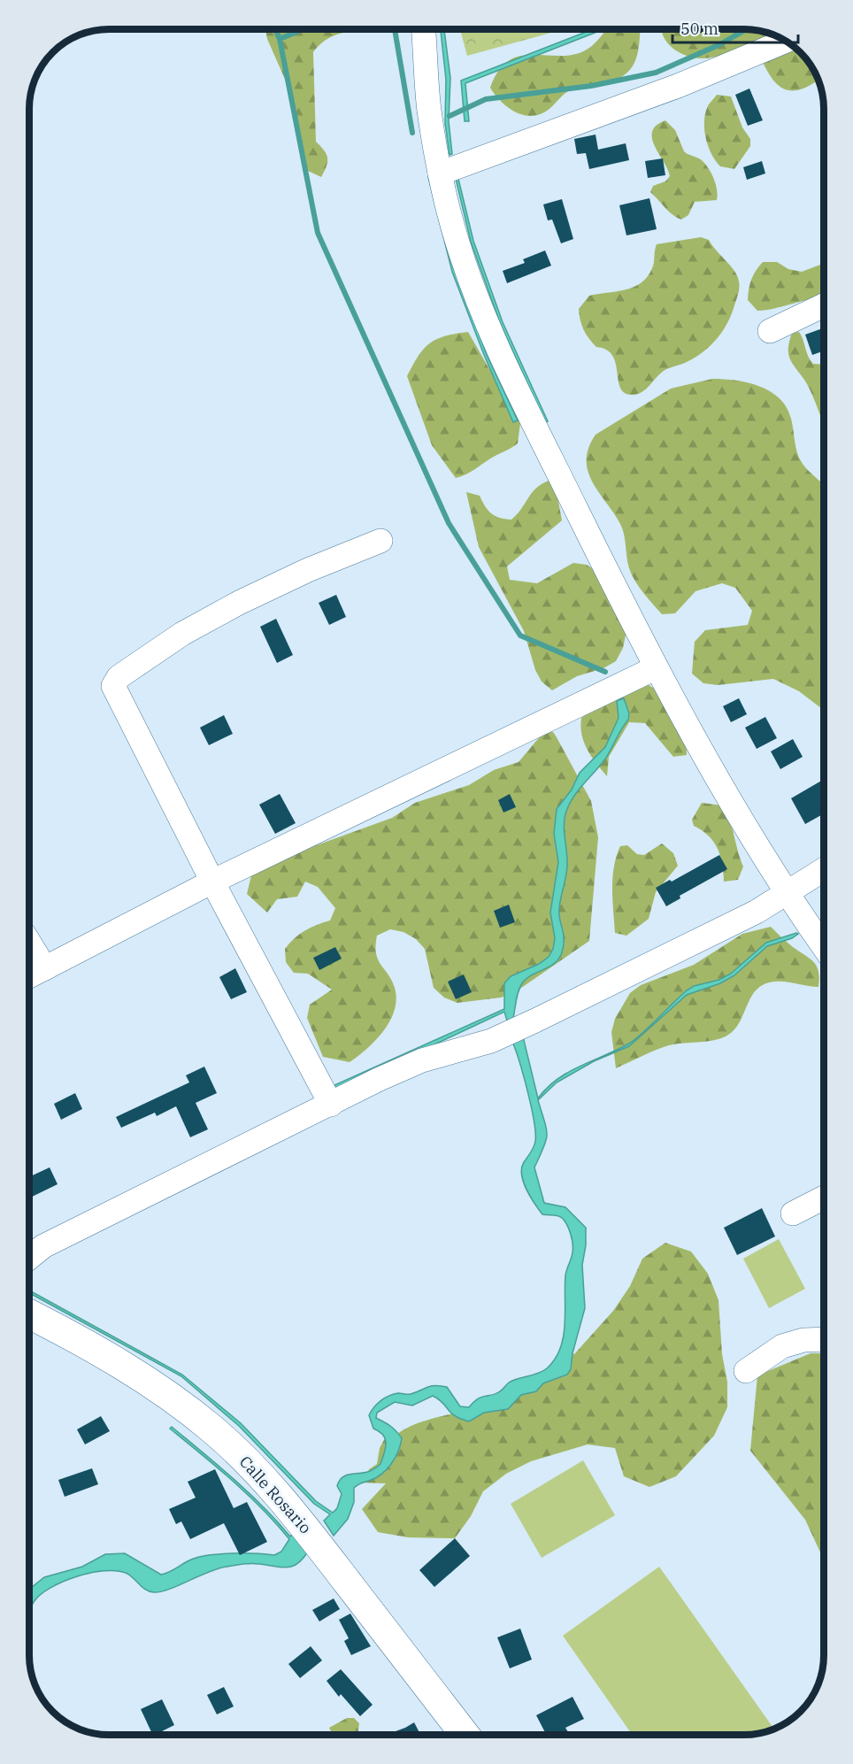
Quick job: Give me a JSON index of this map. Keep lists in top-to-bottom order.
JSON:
{
  "streets": {
    "main road": ["Calle Rosario"]
  },
  "scale_bar": "50 m"
}
